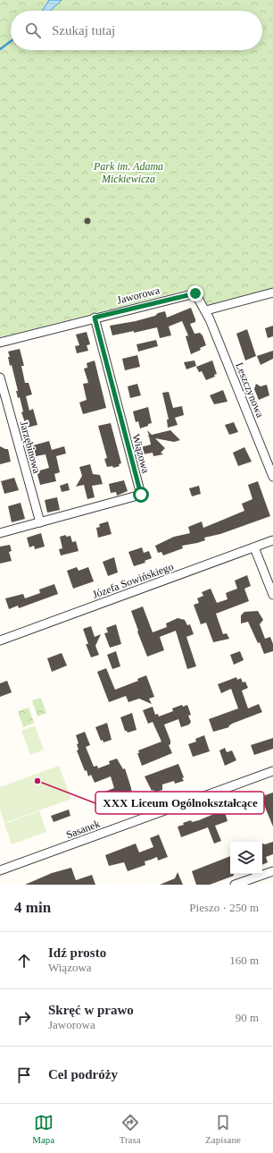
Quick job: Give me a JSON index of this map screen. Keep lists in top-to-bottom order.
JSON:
{
  "streets": {
    "street": [
      "Jaworowa",
      "Leszczynowa",
      "Jarzębinowa",
      "Wiązowa",
      "Józefa Sowińskiego",
      "Sasanek"
    ]
  },
  "crossings": [
    ["Jaworowa", "Leszczynowa"],
    ["Jaworowa", "Wiązowa"],
    ["Jarzębinowa", "Wiązowa"]
  ],
  "parks": ["Park im. Adama Mickiewicza"],
  "places": ["XXX Liceum Ogólnokształcące"],
  "page": {
    "search": "Szukaj tutaj",
    "heading": ["4 min", "Pieszo · 250 m"],
    "list": [
      ["Idź prosto", "Wiązowa", "160 m"],
      ["Skręć w prawo", "Jaworowa", "90 m"],
      "Cel podróży"
    ],
    "nav": ["Mapa", "Trasa", "Zapisane"]
  }
}
